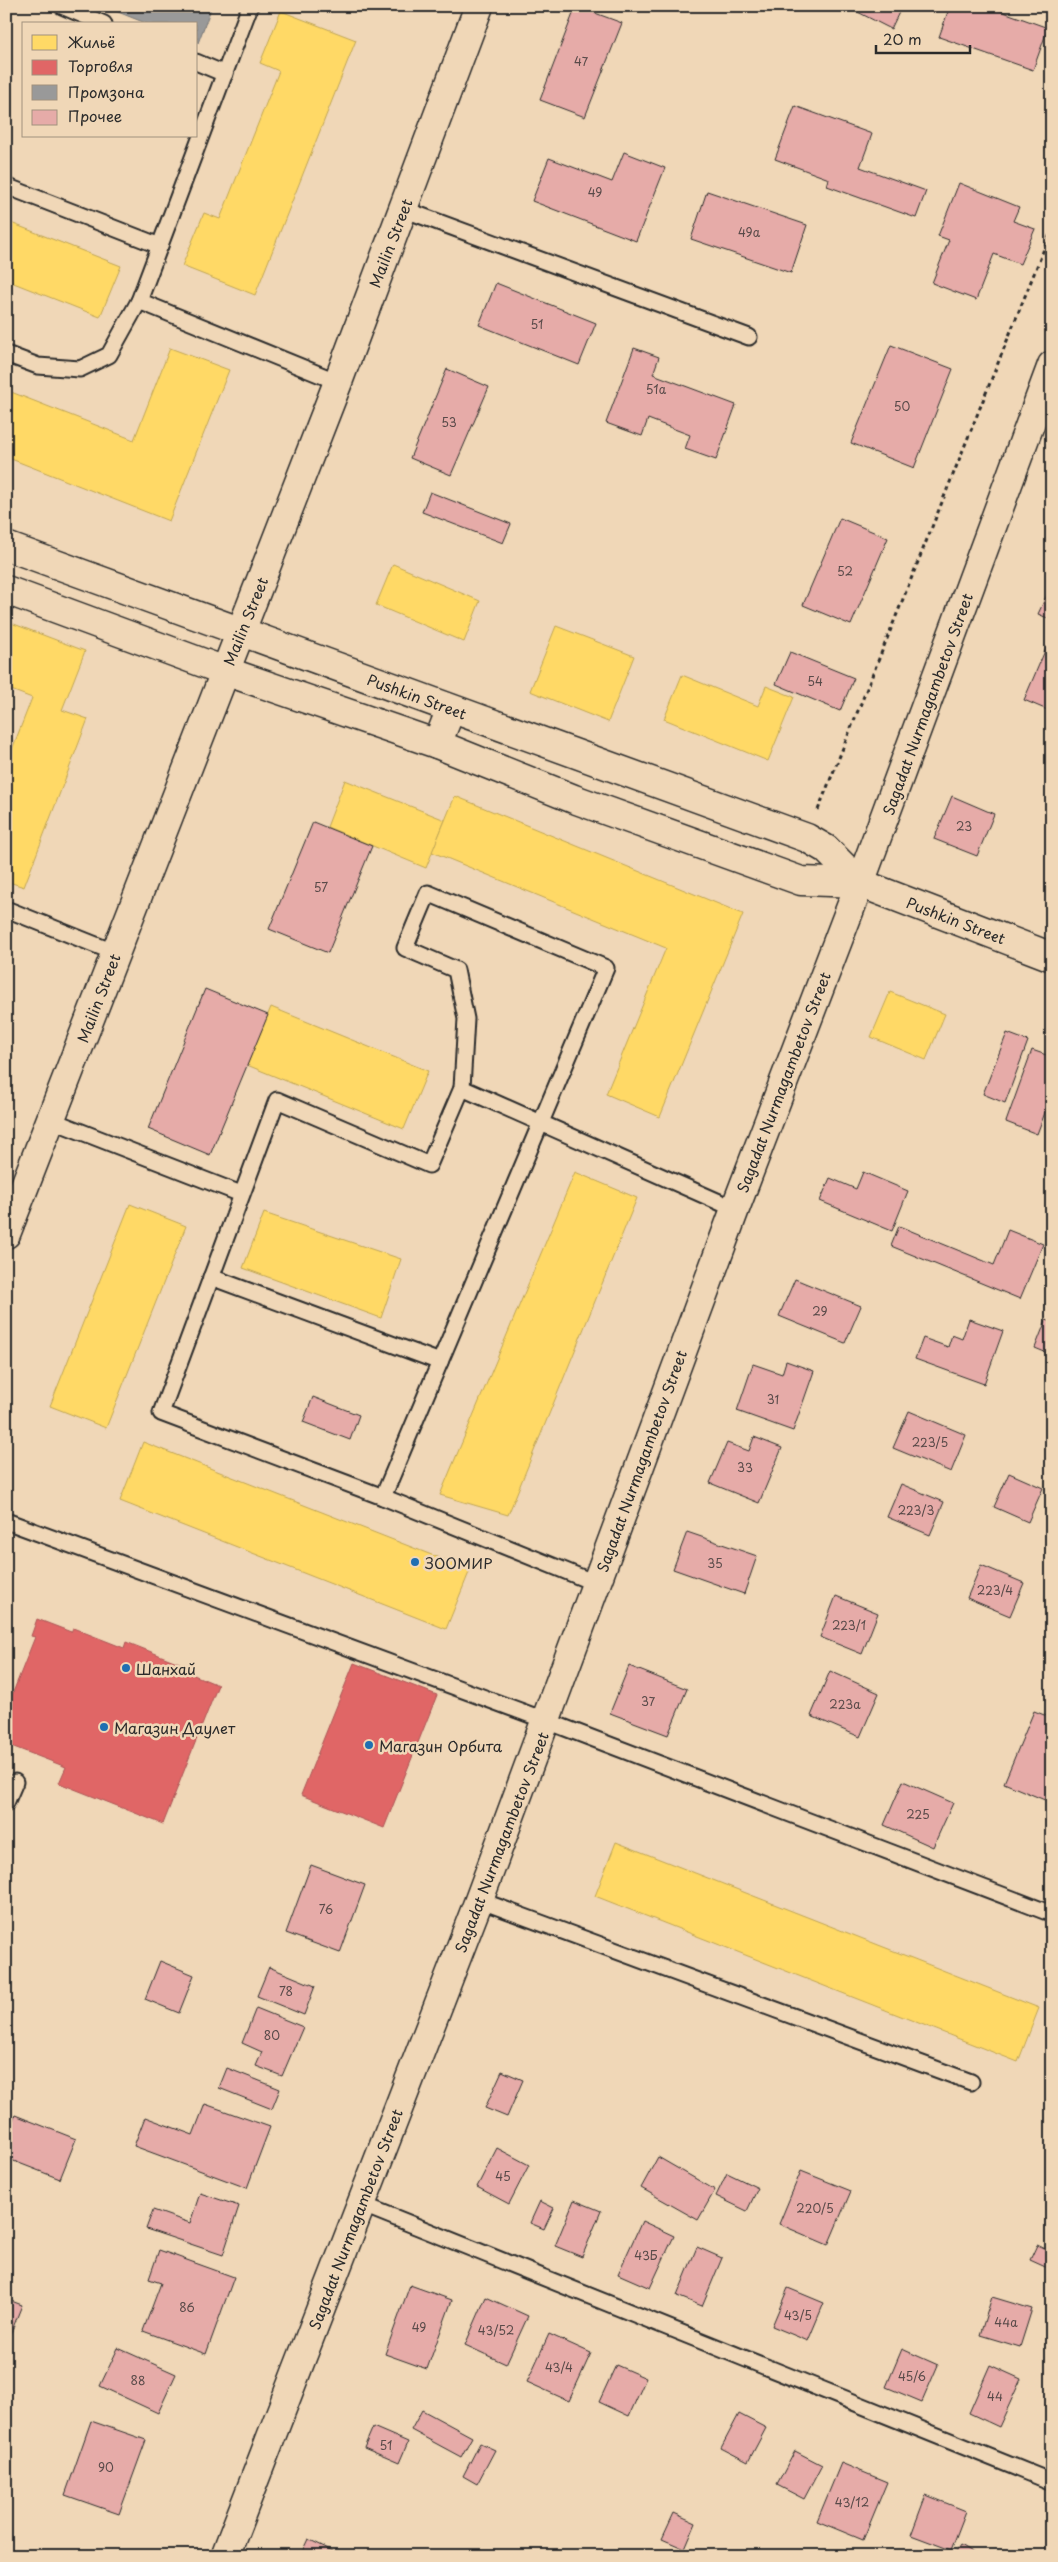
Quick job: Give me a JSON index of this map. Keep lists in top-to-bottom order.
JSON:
{
  "streets": {
    "street": ["Mailin Street", "Pushkin Street", "Sagadat Nurmagambetov Street"]
  },
  "crossings": [
    ["Mailin Street", "Pushkin Street"],
    ["Pushkin Street", "Sagadat Nurmagambetov Street"]
  ],
  "places": [
    "ЗООМИР",
    "Шанхай",
    "Магазин Даулет",
    "Магазин Орбита"
  ],
  "house_numbers": [
    "47",
    "49",
    "49а",
    "51",
    "51а",
    "50",
    "53",
    "52",
    "54",
    "23",
    "57",
    "29",
    "31",
    "223/5",
    "33",
    "223/3",
    "35",
    "223/4",
    "223/1",
    "37",
    "223а",
    "225",
    "76",
    "78",
    "80",
    "45",
    "220/5",
    "43Б",
    "86",
    "43/5",
    "44а",
    "49",
    "43/52",
    "43/4",
    "45/6",
    "88",
    "44",
    "51",
    "90",
    "43/12"
  ],
  "legend": [
    "Жильё",
    "Торговля",
    "Промзона",
    "Прочее"
  ],
  "scale_bar": "20 m"
}
